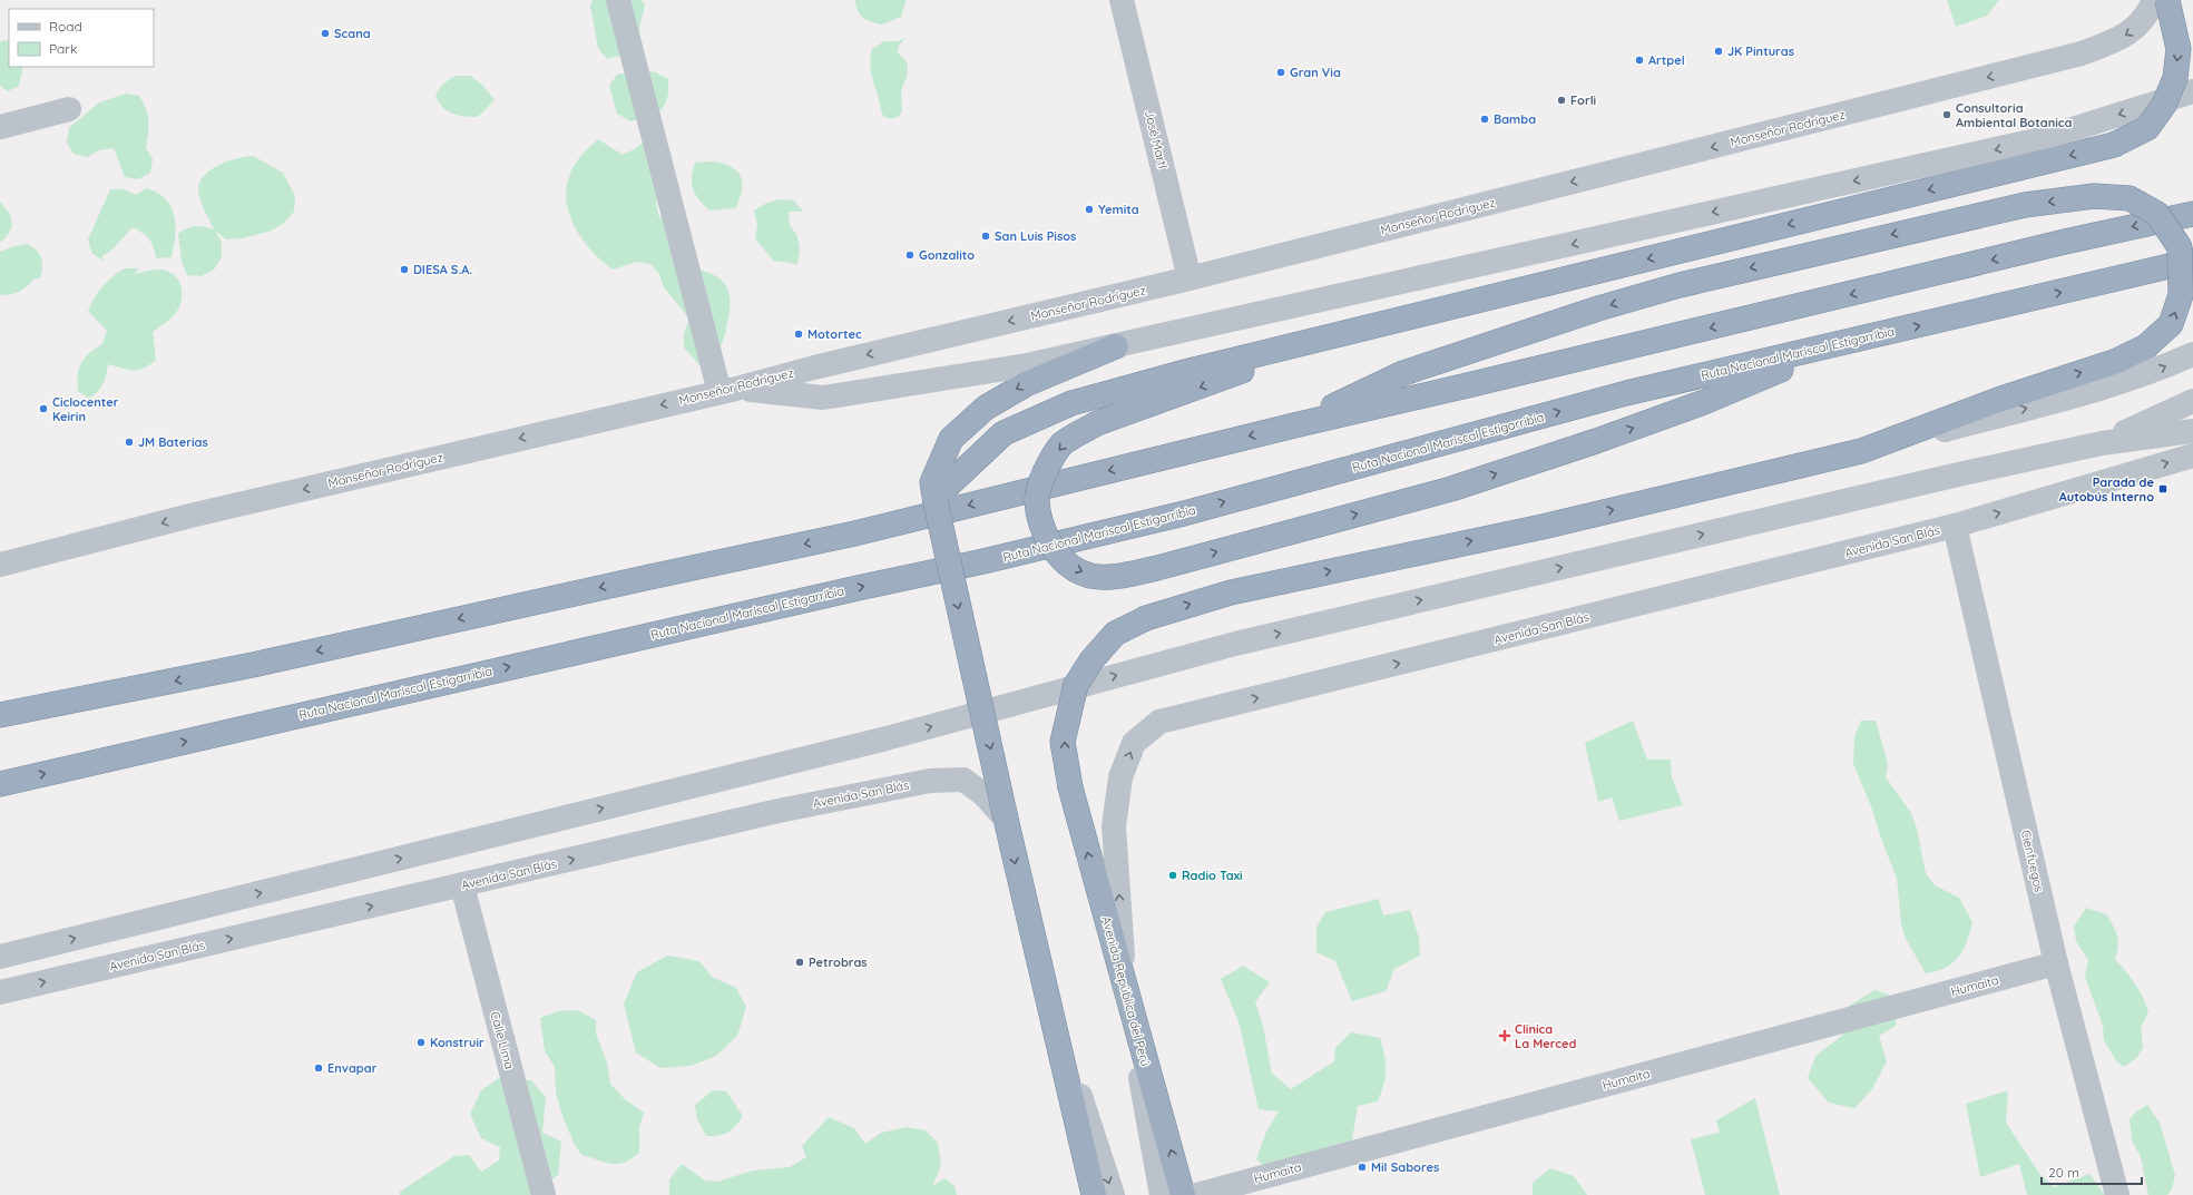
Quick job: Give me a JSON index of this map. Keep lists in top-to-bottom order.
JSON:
{
  "streets": {
    "highway": ["Ruta Nacional Mariscal Estigarribia", "Avenida República del Perú"],
    "street": [
      "Monseñor Rodríguez",
      "José Martí",
      "Avenida San Blás",
      "Cienfuegos",
      "Humaita",
      "Calle Lima"
    ]
  },
  "crossings": [
    ["Monseñor Rodríguez", "José Martí"],
    ["Avenida San Blás", "Cienfuegos"],
    ["Avenida San Blás", "Avenida República del Perú"],
    ["Avenida San Blás", "Calle Lima"],
    ["Cienfuegos", "Humaita"]
  ],
  "places": {
    "other": [
      "Scana",
      "JK Pinturas",
      "Artpel",
      "Gran Via",
      "Forli",
      "Consultoria Ambiental Botanica",
      "Bamba",
      "Yemita",
      "San Luis Pisos",
      "Gonzalito",
      "DIESA S.A.",
      "Motortec",
      "Ciclocenter Keirin",
      "JM Baterias",
      "Radio Taxi",
      "Petrobras",
      "Konstruir",
      "Envapar",
      "Mil Sabores"
    ],
    "transit": ["Parada de Autobús Interno"],
    "health": ["Clinica La Merced"]
  },
  "legend": ["Road", "Park"],
  "scale_bar": "20 m"
}
